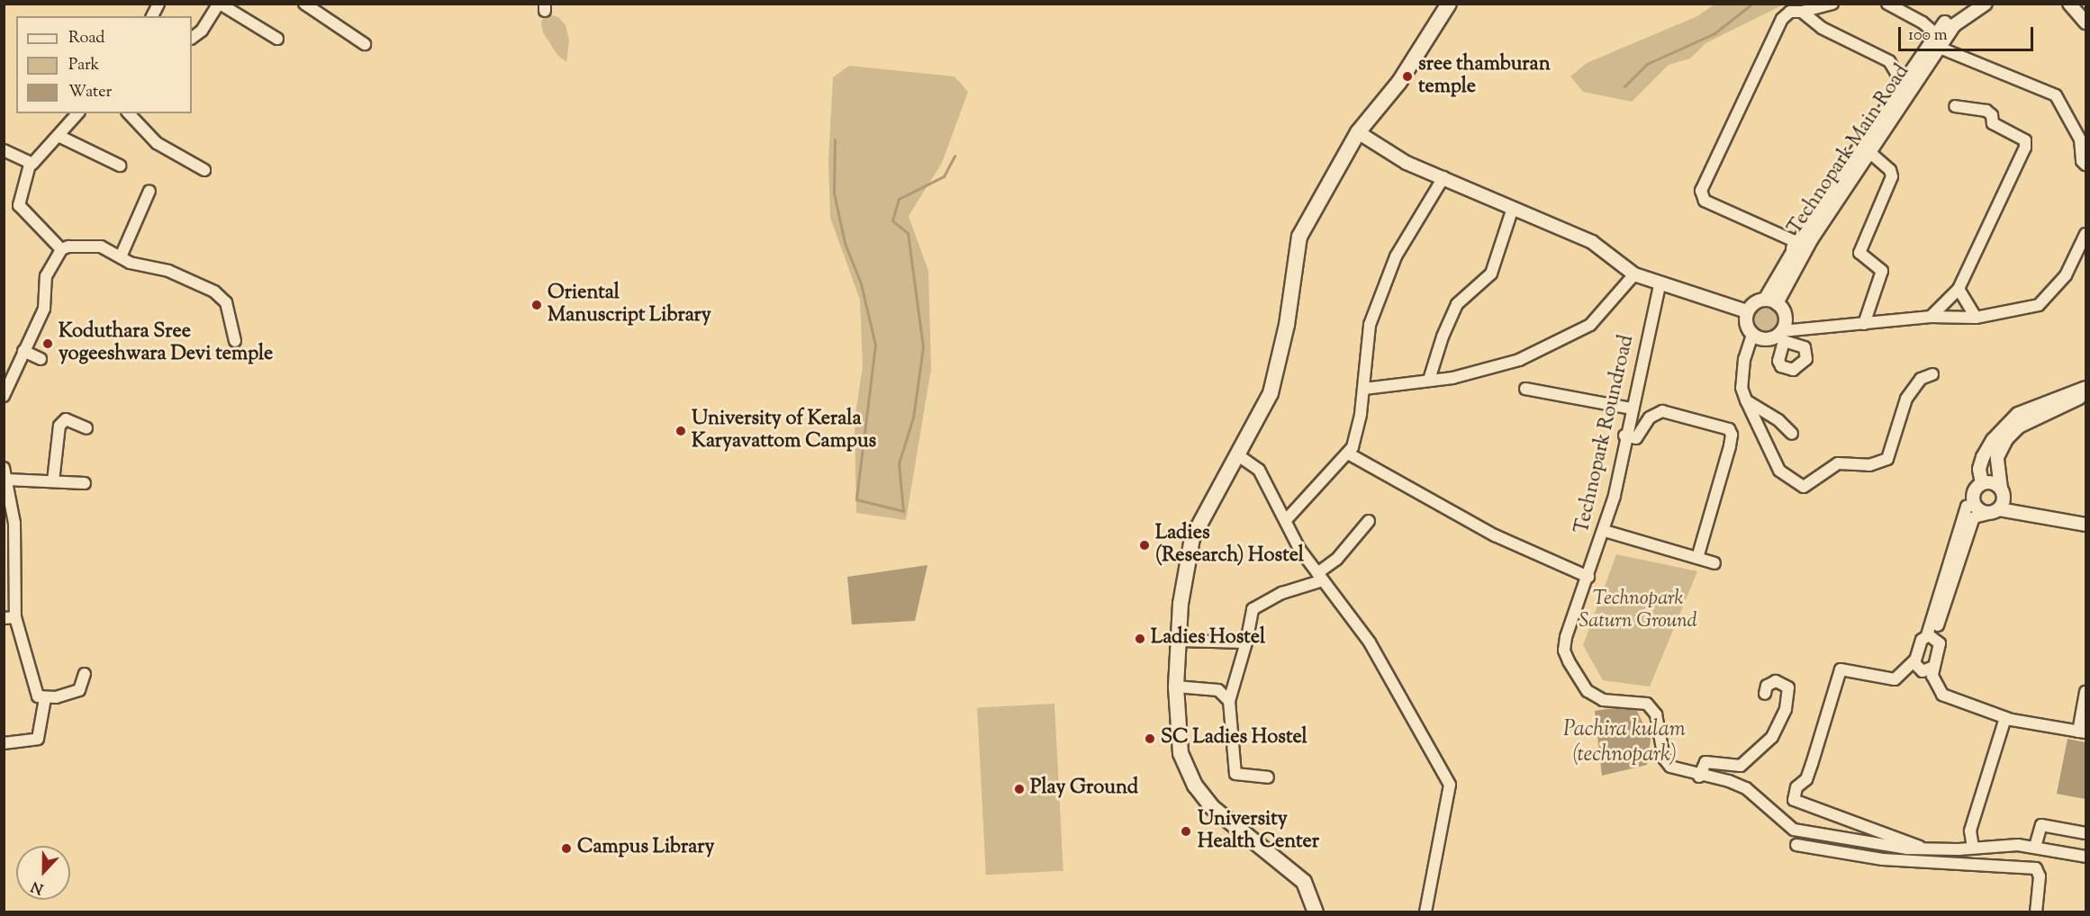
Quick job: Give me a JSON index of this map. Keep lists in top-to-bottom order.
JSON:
{
  "streets": {
    "street": ["Technopark Main Road", "Technopark Roundroad"]
  },
  "water": ["Pachira kulam (technopark)"],
  "parks": ["Technopark Saturn Ground"],
  "places": [
    "sree thamburan temple",
    "Oriental Manuscript Library",
    "Koduthara Sree yogeeshwara Devi temple",
    "University of Kerala Karyavattom Campus",
    "Ladies (Research) Hostel",
    "Ladies Hostel",
    "SC Ladies Hostel",
    "Play Ground",
    "University Health Center",
    "Campus Library"
  ],
  "legend": ["Road", "Park", "Water"],
  "scale_bar": "100 m",
  "north": "bottom"
}
